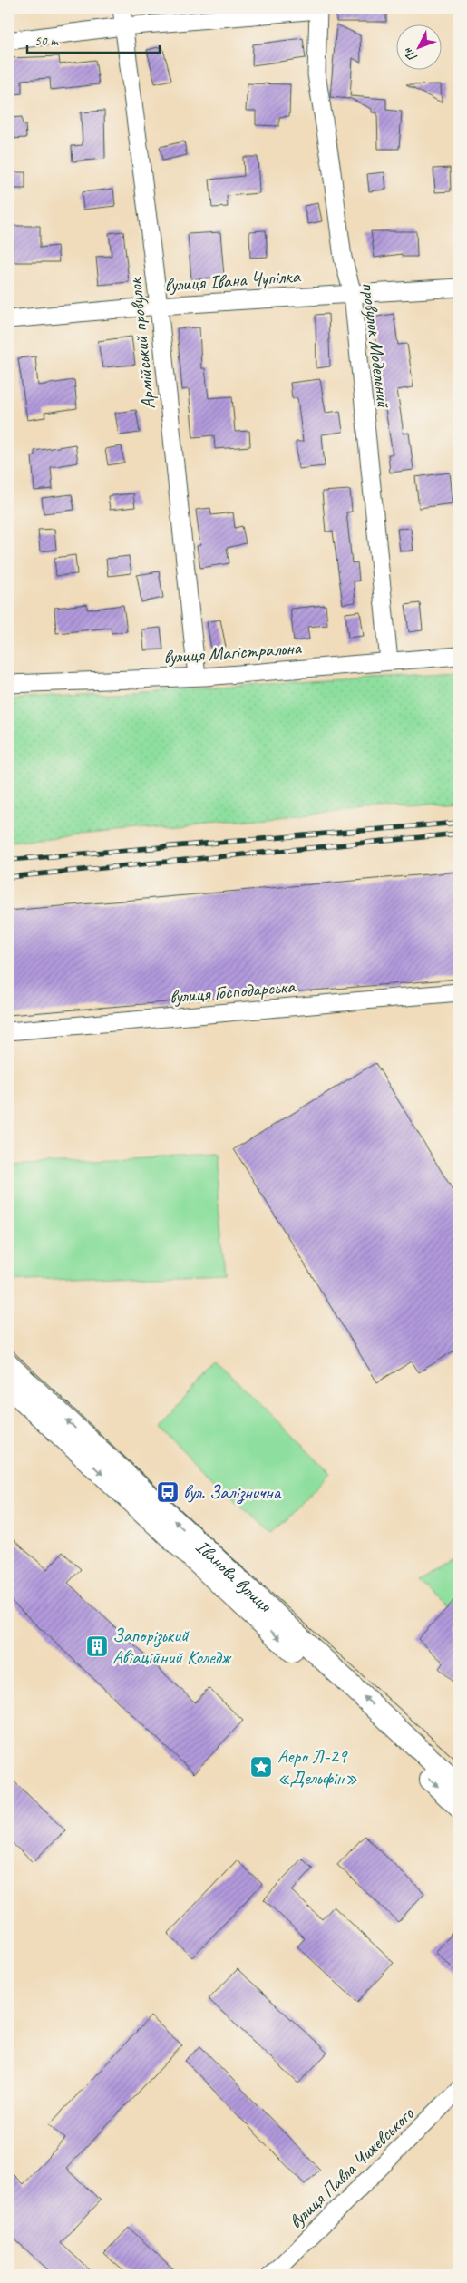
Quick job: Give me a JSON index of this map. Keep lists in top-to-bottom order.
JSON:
{
  "streets": {
    "main road": ["Іванова вулиця"],
    "street": [
      "вулиця Івана Чупілка",
      "Армійський провулок",
      "провулок Модельний",
      "вулиця Магістральна",
      "вулиця Господарська",
      "вулиця Павла Чижевського"
    ]
  },
  "crossings": [
    ["вулиця Івана Чупілка", "Армійський провулок"],
    ["вулиця Івана Чупілка", "провулок Модельний"],
    ["Армійський провулок", "вулиця Магістральна"],
    ["провулок Модельний", "вулиця Магістральна"]
  ],
  "places": {
    "bus stop": ["вул. Залізнична"],
    "building": ["Запорізький Авіаційний Коледж"],
    "place": ["Аеро Л-29 «Дельфін»"]
  },
  "scale_bar": "50 m",
  "north": "bottom left"
}
